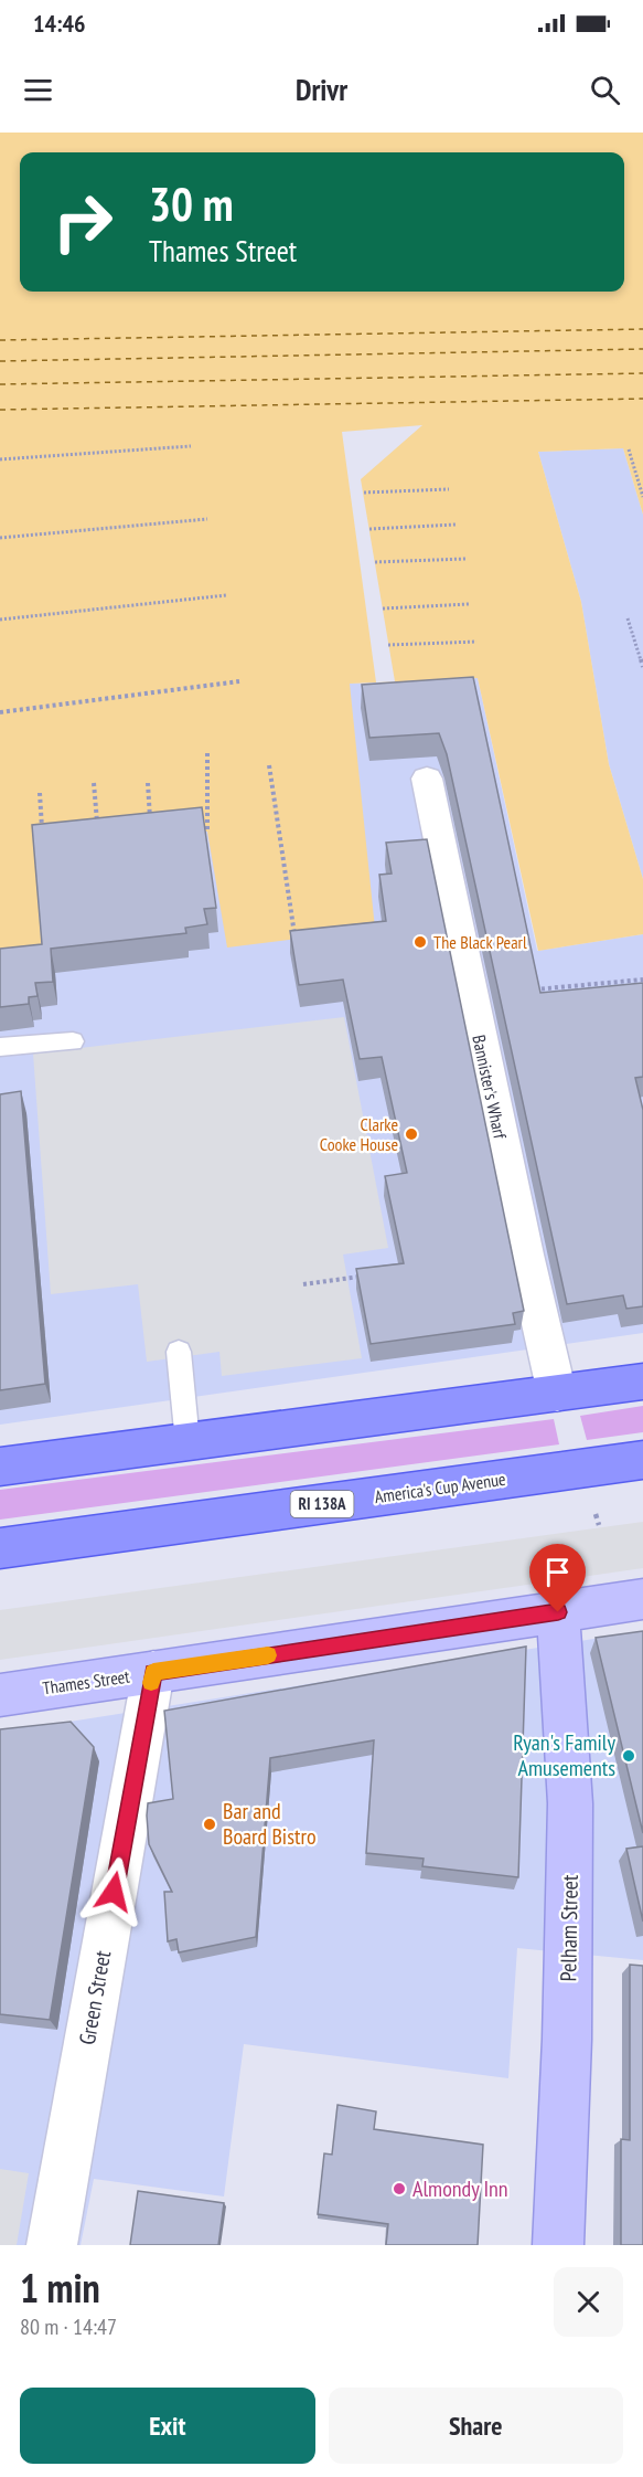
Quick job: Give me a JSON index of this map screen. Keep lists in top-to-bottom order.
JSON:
{
  "streets": {
    "main road": ["America's Cup Avenue", "RI 138A"],
    "street": [
      "Bannister's Wharf",
      "Thames Street",
      "Pelham Street",
      "Green Street"
    ]
  },
  "crossings": [
    ["Thames Street", "Pelham Street"],
    ["Thames Street", "Green Street"]
  ],
  "places": [
    "The Black Pearl",
    "Clarke Cooke House",
    "Ryan's Family Amusements",
    "Bar and Board Bistro",
    "Almondy Inn"
  ],
  "page": {
    "status": "14:46",
    "header": "Drivr",
    "turn": ["30 m", "Thames Street"],
    "heading": ["1 min", "80 m · 14:47"],
    "buttons": ["Exit", "Share"]
  }
}
